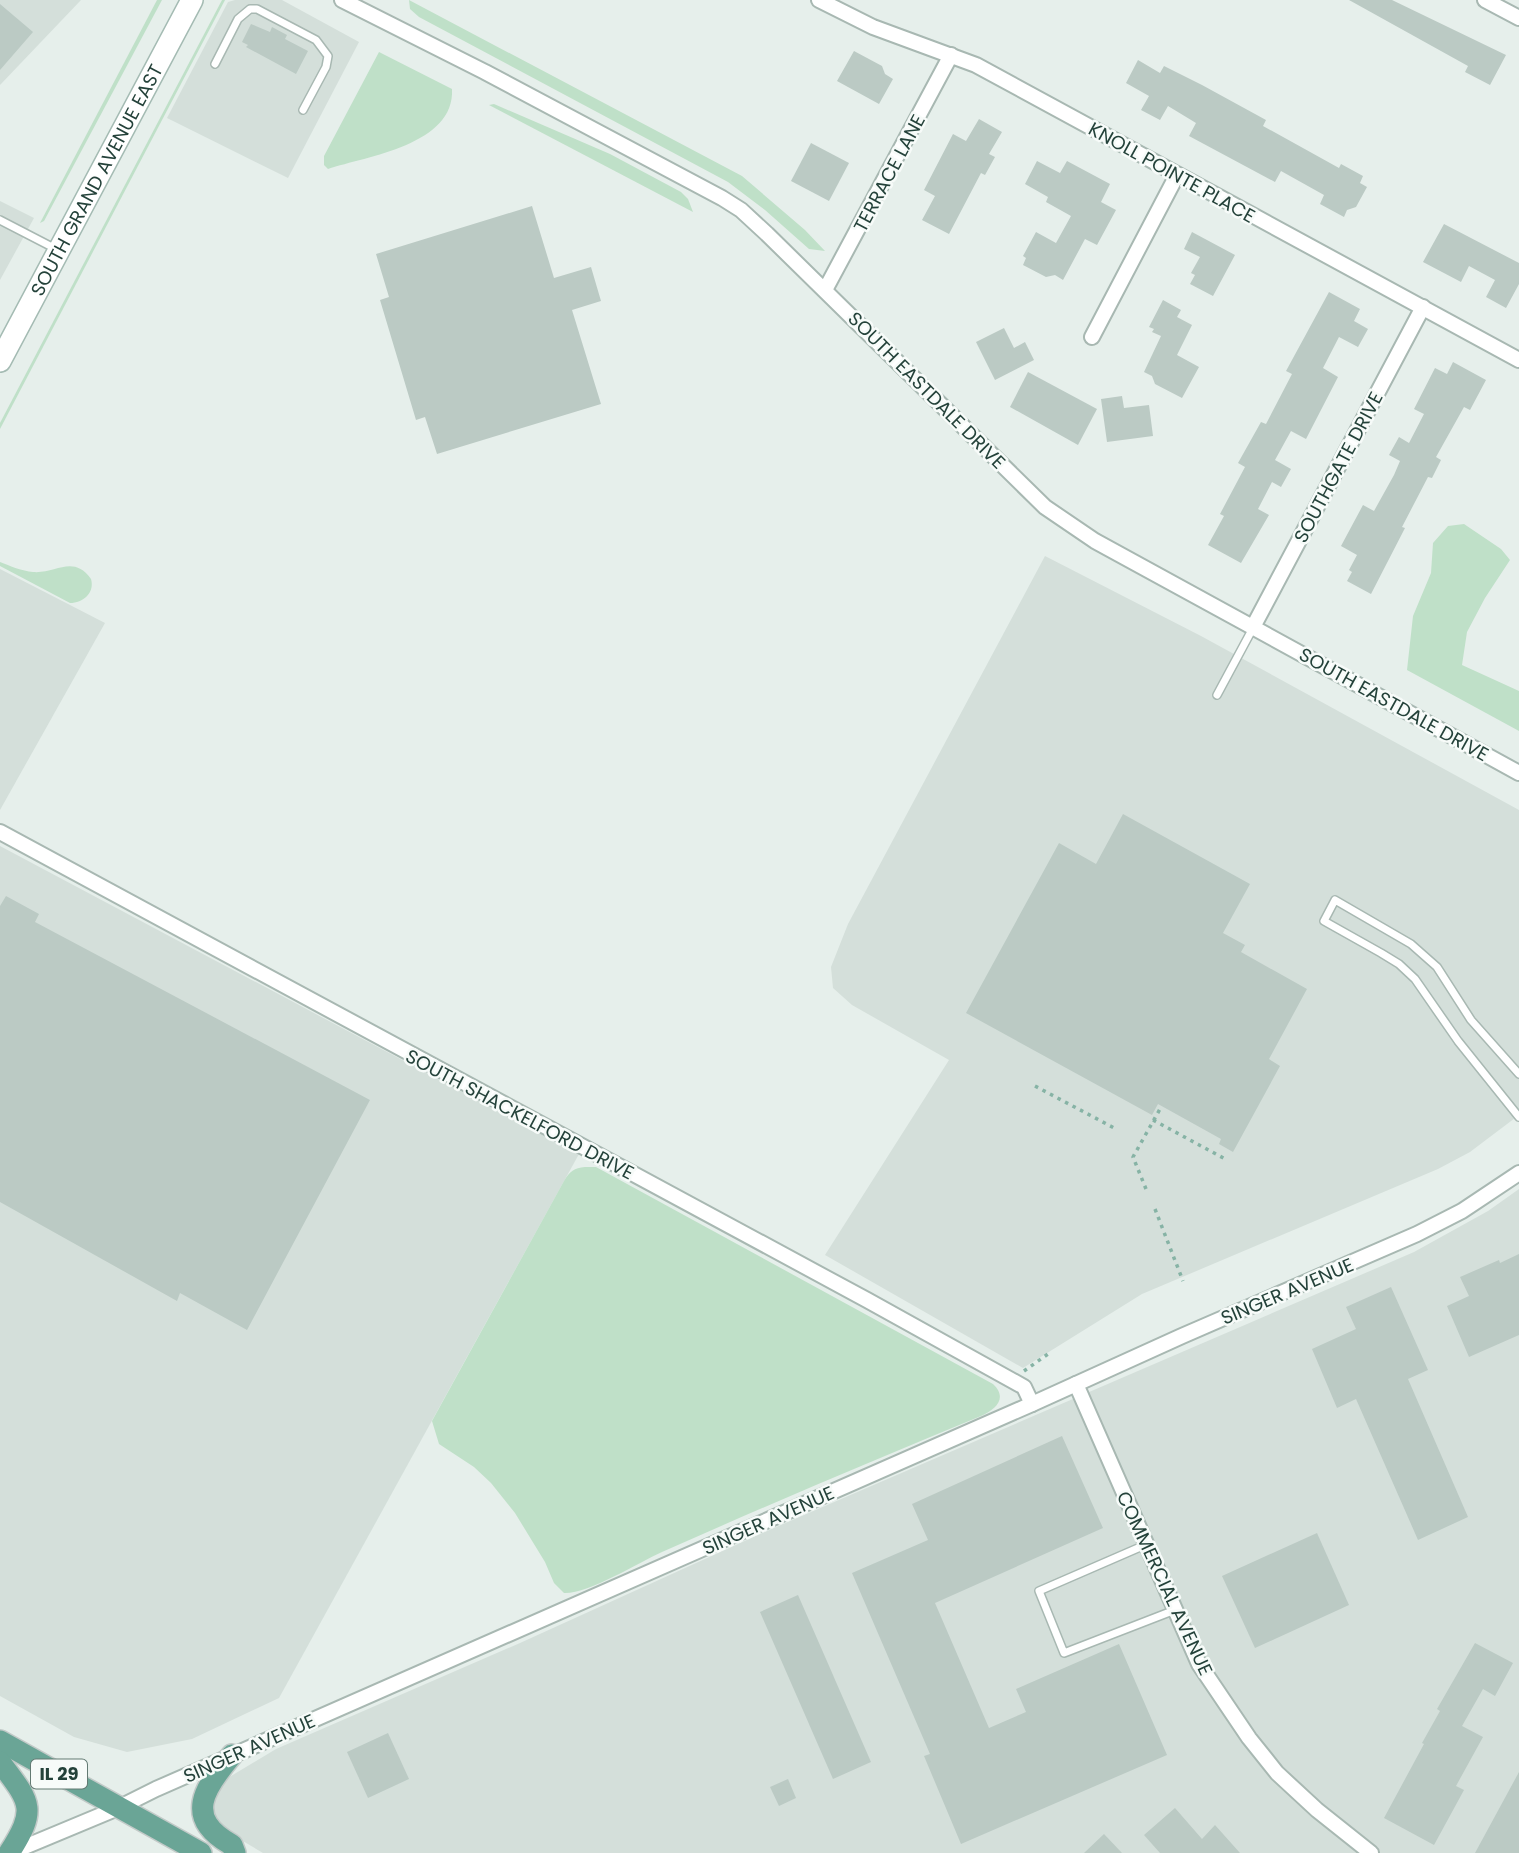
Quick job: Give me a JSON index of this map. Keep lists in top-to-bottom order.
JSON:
{
  "streets": {
    "main road": ["SOUTH GRAND AVENUE EAST", "IL 29"],
    "street": [
      "KNOLL POINTE PLACE",
      "TERRACE LANE",
      "SOUTH EASTDALE DRIVE",
      "SOUTHGATE DRIVE",
      "SOUTH SHACKELFORD DRIVE",
      "SINGER AVENUE",
      "COMMERCIAL AVENUE"
    ]
  },
  "crossings": [
    ["KNOLL POINTE PLACE", "TERRACE LANE"],
    ["KNOLL POINTE PLACE", "SOUTHGATE DRIVE"],
    ["TERRACE LANE", "SOUTH EASTDALE DRIVE"],
    ["SOUTH EASTDALE DRIVE", "SOUTHGATE DRIVE"],
    ["SOUTH SHACKELFORD DRIVE", "SINGER AVENUE"],
    ["SINGER AVENUE", "COMMERCIAL AVENUE"],
    ["SINGER AVENUE", "IL 29"]
  ]
}
